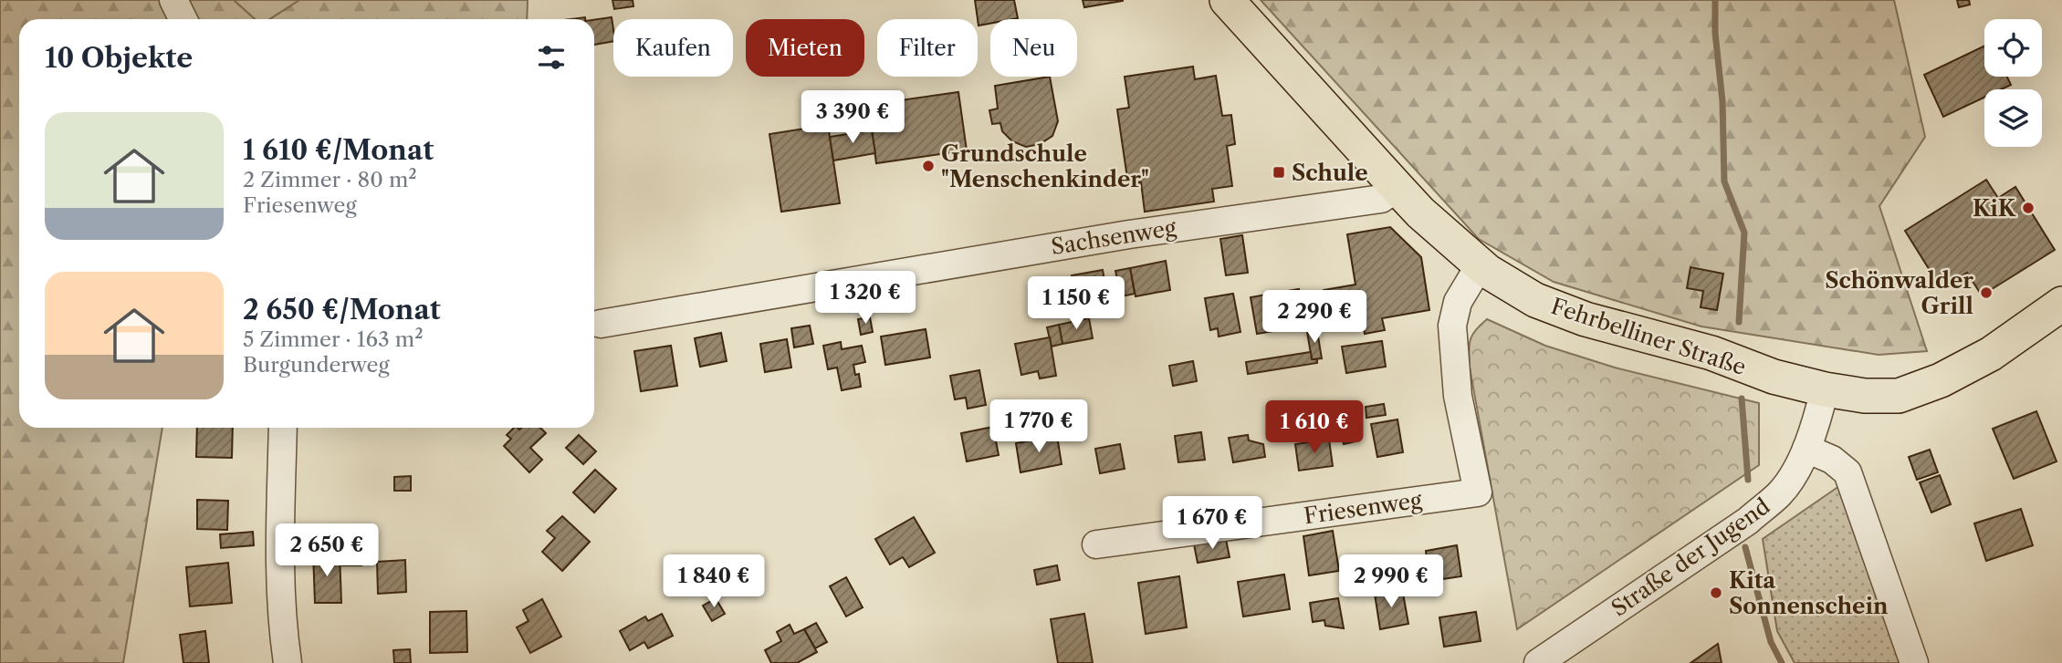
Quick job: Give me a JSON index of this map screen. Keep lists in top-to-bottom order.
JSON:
{
  "streets": {
    "main road": ["Fehrbelliner Straße"],
    "street": ["Sachsenweg", "Friesenweg", "Straße der Jugend"]
  },
  "crossings": [
    ["Sachsenweg", "Fehrbelliner Straße"],
    ["Fehrbelliner Straße", "Friesenweg"],
    ["Fehrbelliner Straße", "Straße der Jugend"]
  ],
  "places": {
    "other": [
      "Grundschule \"Menschenkinder\"",
      "KiK",
      "Schönwalder Grill",
      "Kita Sonnenschein"
    ],
    "transit": ["Schule"]
  },
  "page": {
    "chip": [
      "Kaufen",
      "Mieten",
      "Filter",
      "Neu"
    ],
    "heading": "10 Objekte",
    "price": [
      "3 390 €",
      "1 320 €",
      "1 150 €",
      "2 290 €",
      "1 770 €",
      "1 610 €",
      "1 670 €",
      "2 650 €",
      "1 840 €",
      "2 990 €"
    ],
    "list": [
      {
        "name": "1 610 €/Monat",
        "note": "2 Zimmer · 80 m² · Friesenweg"
      },
      {
        "name": "2 650 €/Monat",
        "note": "5 Zimmer · 163 m² · Burgunderweg"
      }
    ]
  }
}
